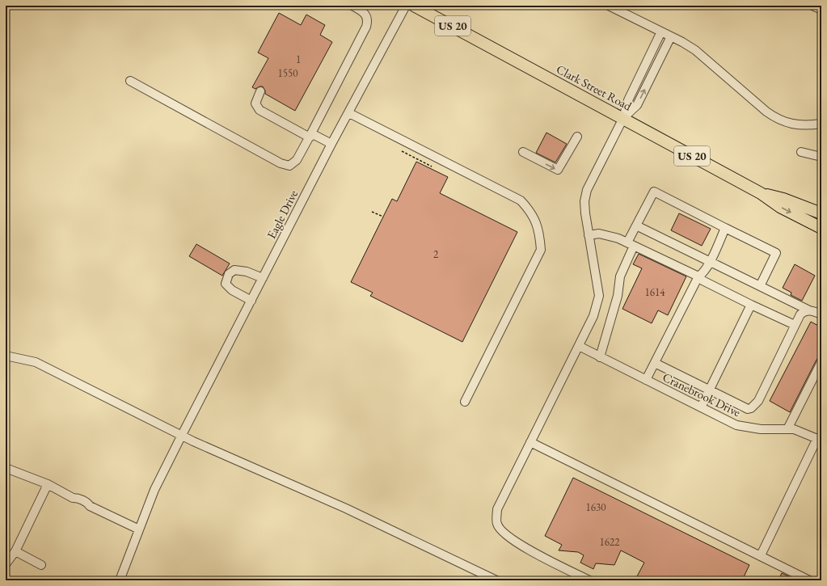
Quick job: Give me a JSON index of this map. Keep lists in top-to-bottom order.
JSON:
{
  "streets": {
    "highway": ["US 20", "Clark Street Road"],
    "street": ["Eagle Drive", "Cranebrook Drive"]
  },
  "house_numbers": [
    "1",
    "1550",
    "2",
    "1614",
    "1630",
    "1622"
  ]
}
